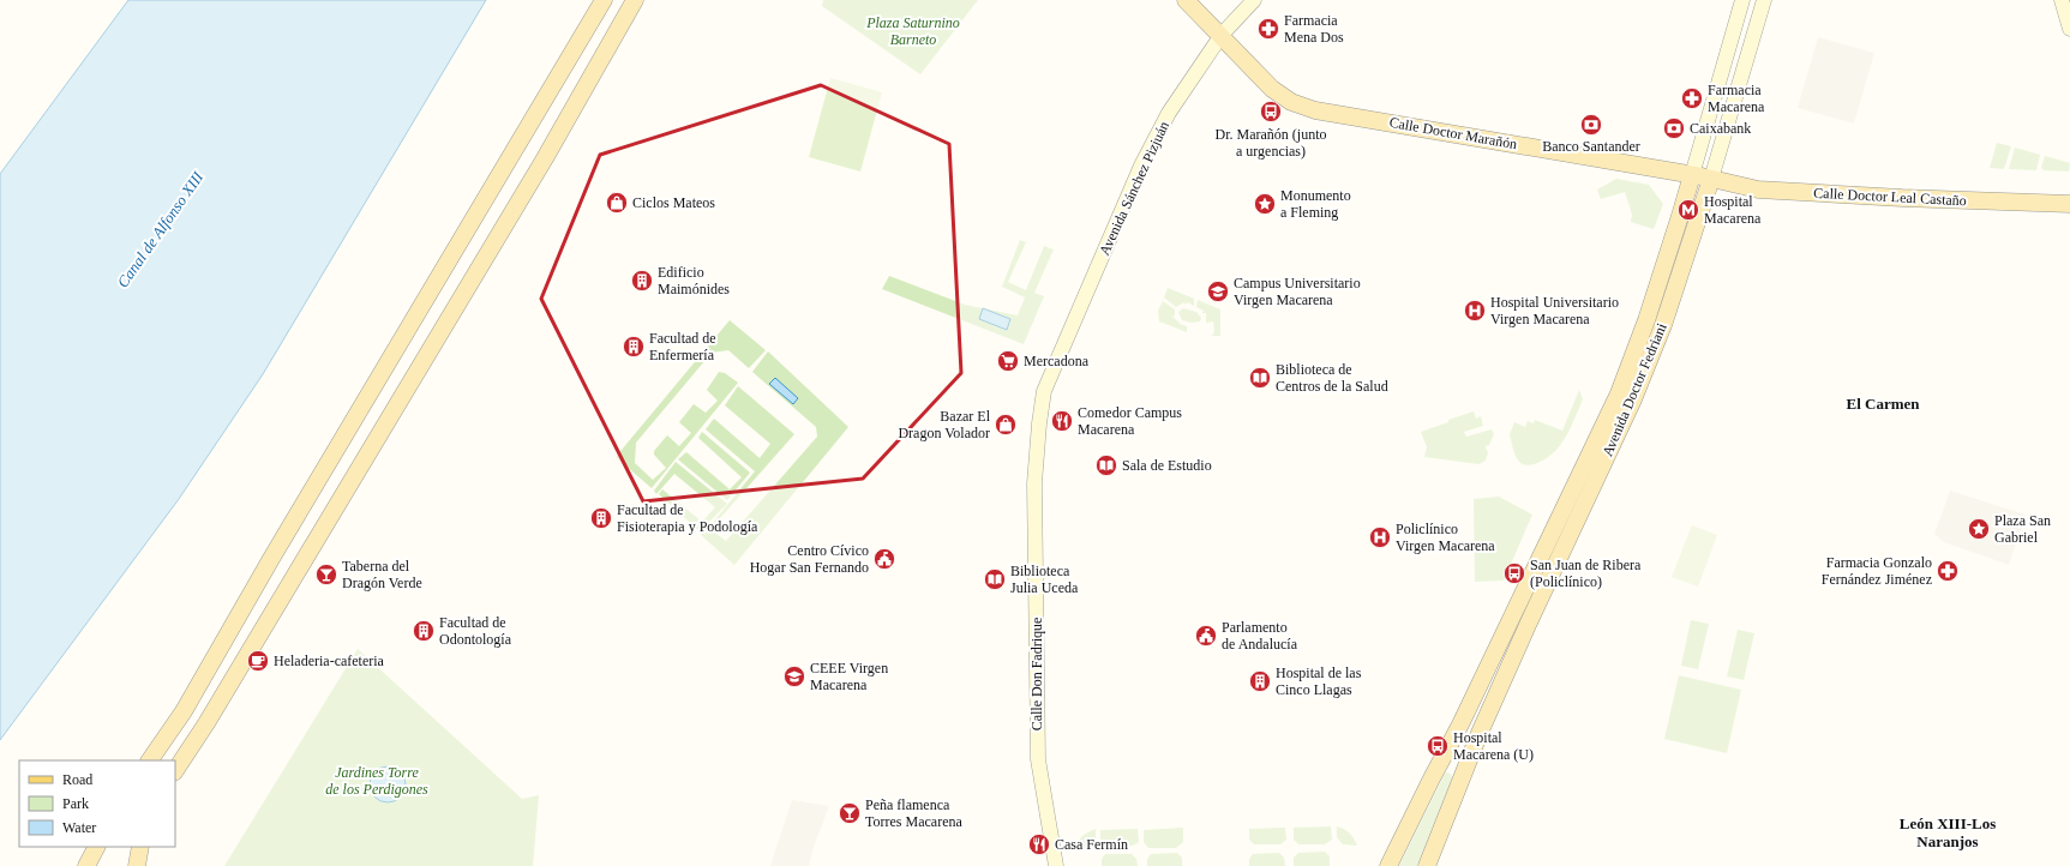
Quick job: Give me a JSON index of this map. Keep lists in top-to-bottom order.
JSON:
{
  "streets": {
    "main road": ["Calle Doctor Marañón", "Calle Doctor Leal Castaño", "Avenida Doctor Fedriani"],
    "street": ["Avenida Sánchez Pizjuán", "Calle Don Fadrique"]
  },
  "crossings": [
    ["Calle Doctor Marañón", "Avenida Sánchez Pizjuán"],
    ["Calle Doctor Marañón", "Calle Doctor Leal Castaño"],
    ["Calle Doctor Marañón", "Avenida Doctor Fedriani"],
    ["Avenida Sánchez Pizjuán", "Calle Don Fadrique"],
    ["Calle Doctor Leal Castaño", "Avenida Doctor Fedriani"]
  ],
  "districts": ["El Carmen", "León XIII-Los Naranjos"],
  "water": ["Canal de Alfonso XIII"],
  "parks": ["Plaza Saturnino Barneto", "Jardines Torre de los Perdigones"],
  "places": {
    "pharmacy": ["Farmacia Mena Dos", "Farmacia Macarena", "Farmacia Gonzalo Fernández Jiménez"],
    "bus stop": ["Dr. Marañón (junto a urgencias)", "San Juan de Ribera (Policlínico)", "Hospital Macarena (U)"],
    "bank": ["Banco Santander", "Caixabank"],
    "shop": ["Ciclos Mateos", "Bazar El Dragon Volador"],
    "place": ["Monumento a Fleming", "Plaza San Gabriel"],
    "metro station": ["Hospital Macarena"],
    "building": [
      "Edificio Maimónides",
      "Facultad de Enfermería",
      "Facultad de Fisioterapia y Podología",
      "Facultad de Odontología",
      "Hospital de las Cinco Llagas"
    ],
    "school or university": ["Campus Universitario Virgen Macarena", "CEEE Virgen Macarena"],
    "hospital": ["Hospital Universitario Virgen Macarena", "Policlínico Virgen Macarena"],
    "supermarket": ["Mercadona"],
    "library": ["Biblioteca de Centros de la Salud", "Sala de Estudio", "Biblioteca Julia Uceda"],
    "restaurant": ["Comedor Campus Macarena", "Casa Fermín"],
    "public building": ["Centro Cívico Hogar San Fernando", "Parlamento de Andalucía"],
    "bar": ["Taberna del Dragón Verde", "Peña flamenca Torres Macarena"],
    "cafe": ["Heladeria-cafeteria"]
  },
  "legend": ["Road", "Park", "Water"]
}
